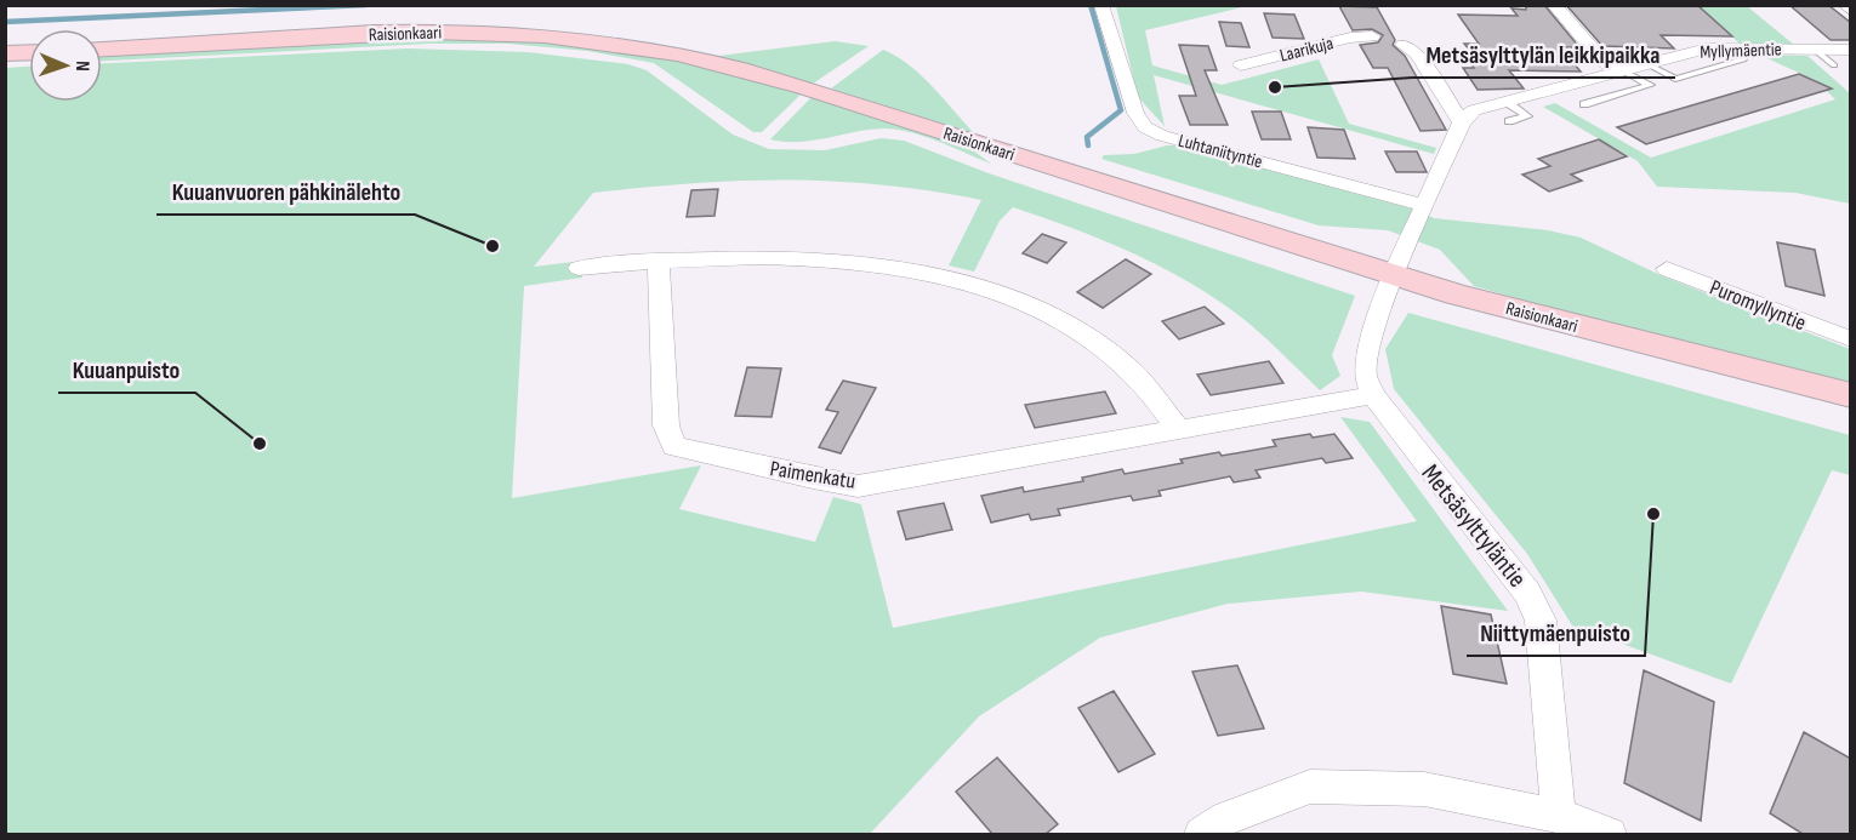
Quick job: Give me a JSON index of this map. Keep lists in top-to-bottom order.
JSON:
{
  "streets": {
    "main road": ["Raisionkaari"],
    "street": [
      "Laarikuja",
      "Myllymäentie",
      "Luhtaniityntie",
      "Puromyllyntie",
      "Paimenkatu",
      "Metsäsylttyläntie"
    ]
  },
  "crossings": [
    ["Raisionkaari", "Metsäsylttyläntie"],
    ["Laarikuja", "Myllymäentie"],
    ["Paimenkatu", "Metsäsylttyläntie"]
  ],
  "places": [
    "Metsäsylttylän leikkipaikka",
    "Kuuanvuoren pähkinälehto",
    "Kuuanpuisto",
    "Niittymäenpuisto"
  ],
  "north": "right"
}
